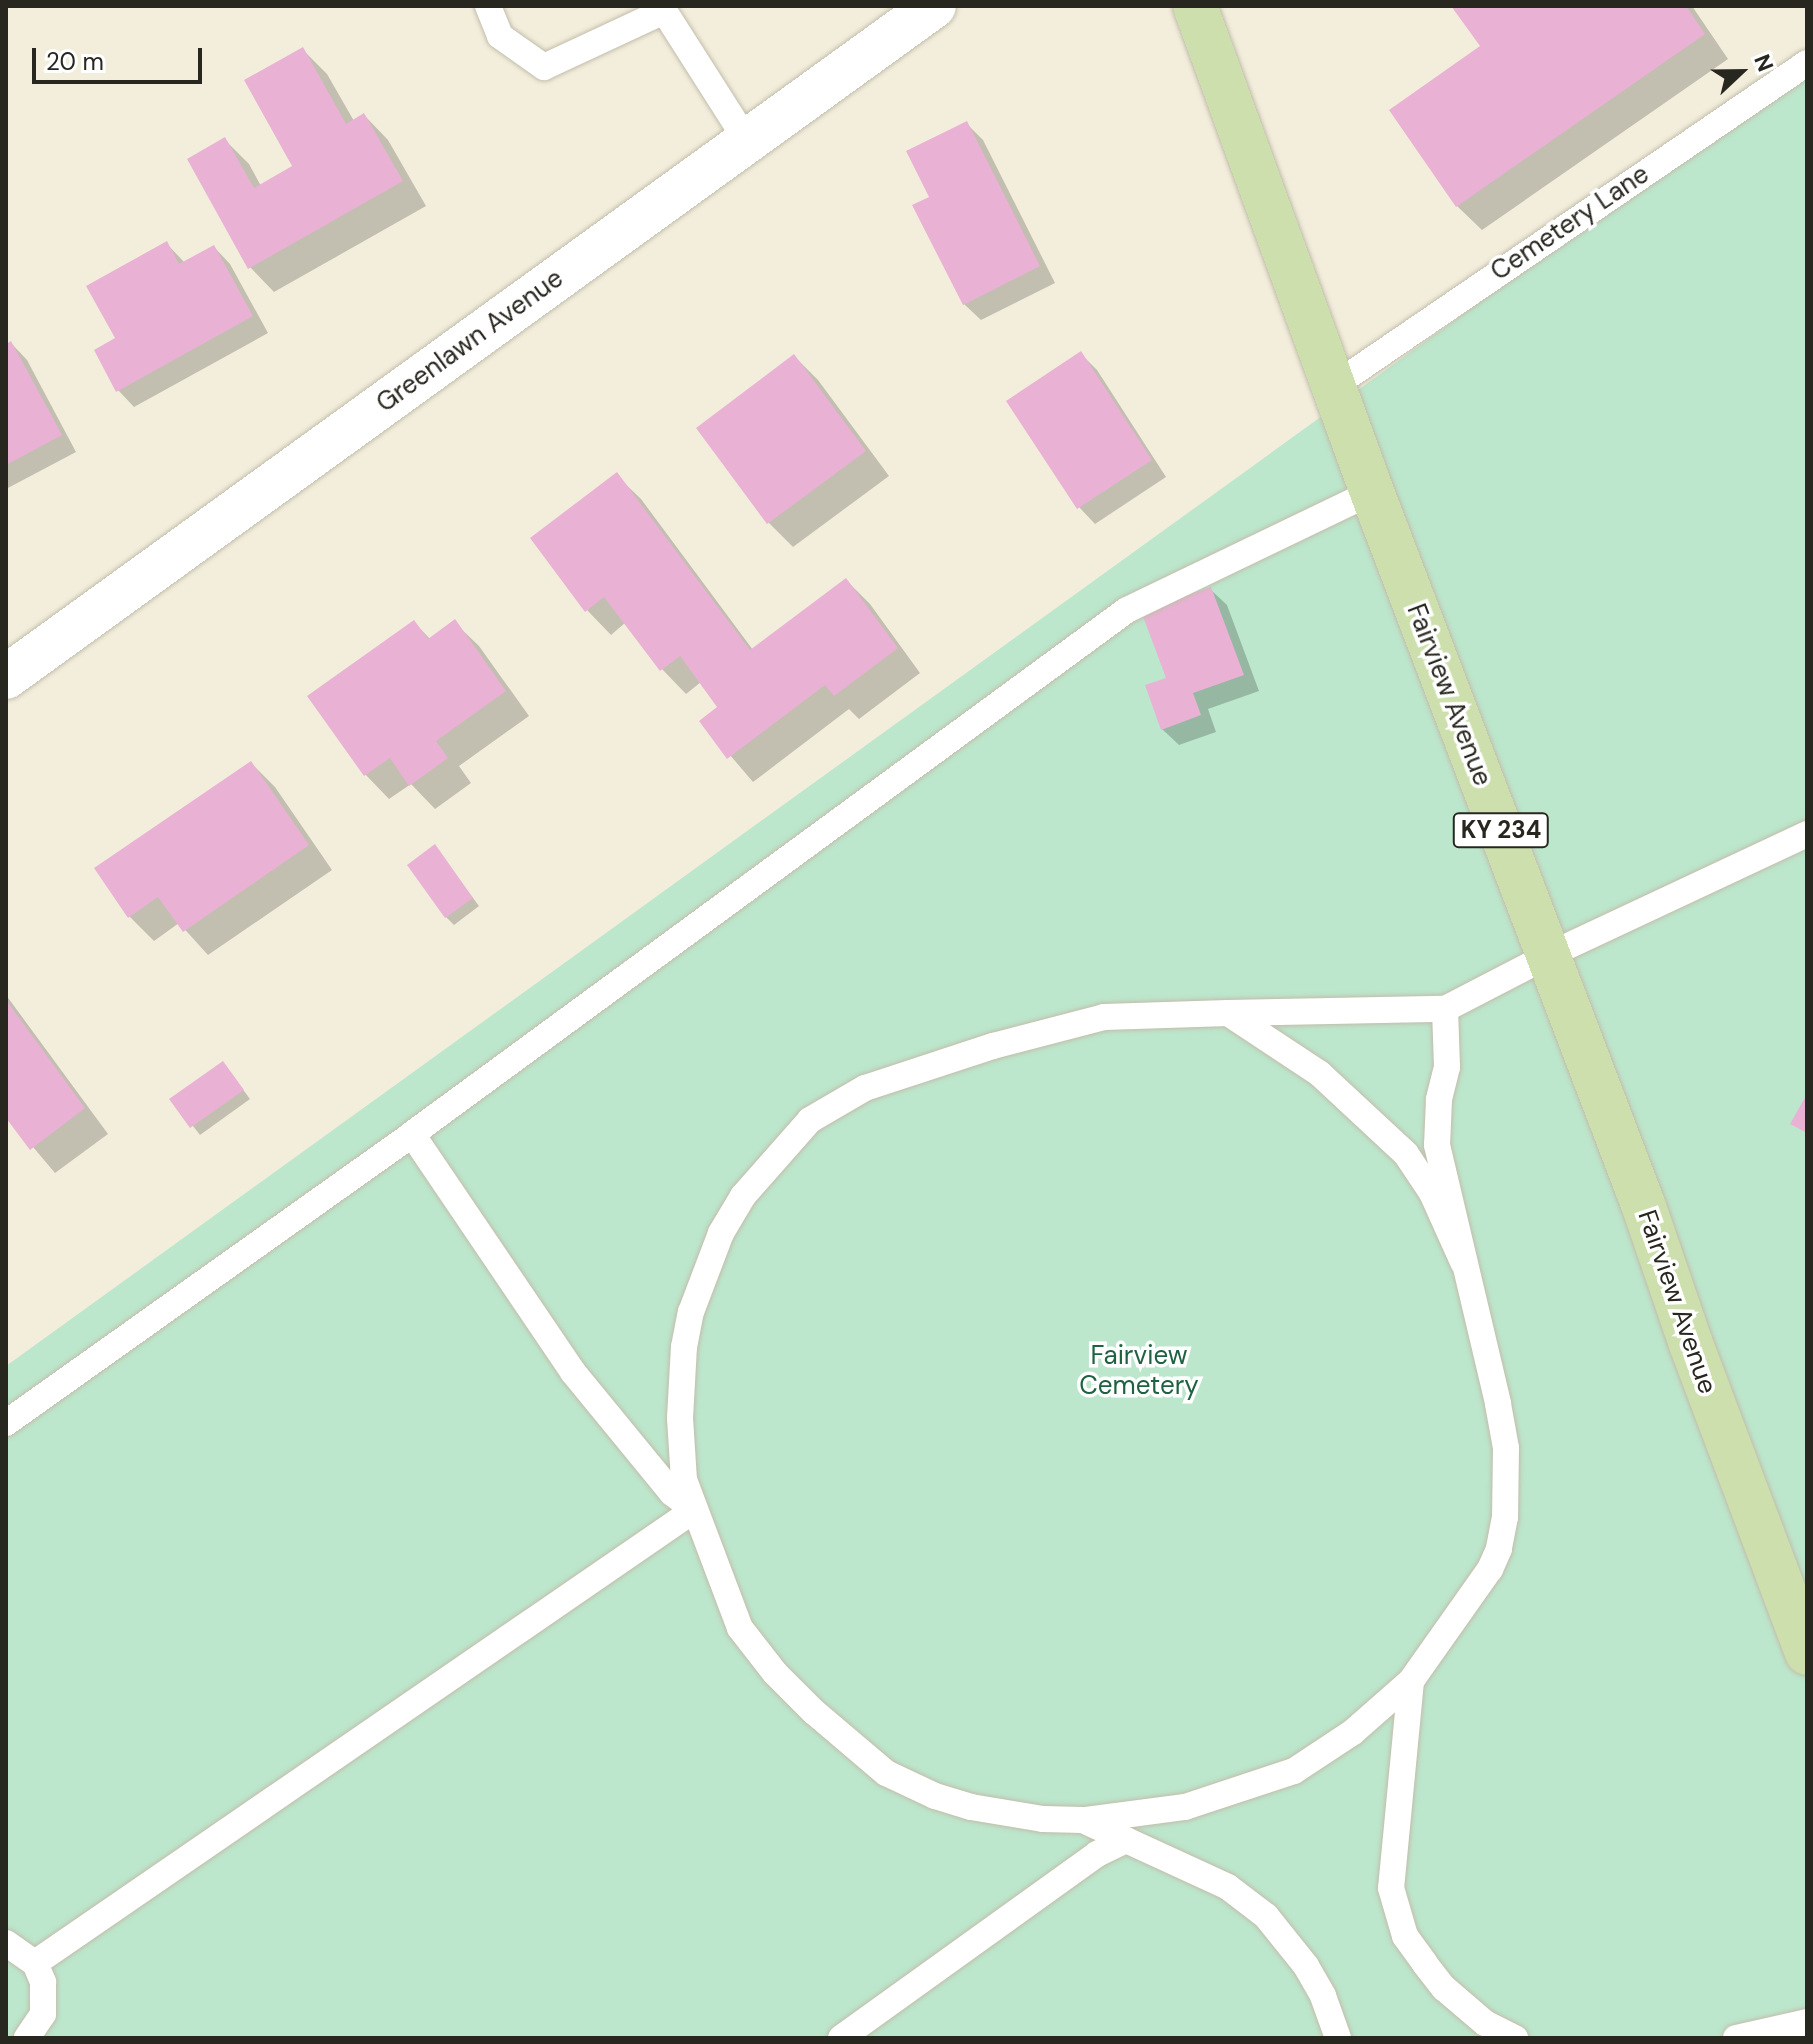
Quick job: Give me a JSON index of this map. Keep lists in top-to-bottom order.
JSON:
{
  "streets": {
    "main road": ["Fairview Avenue", "KY 234"],
    "street": ["Greenlawn Avenue"],
    "lane": ["Cemetery Lane"]
  },
  "crossings": [
    ["Cemetery Lane", "Fairview Avenue"]
  ],
  "parks": ["Fairview Cemetery"],
  "scale_bar": "20 m",
  "north": "right"
}
